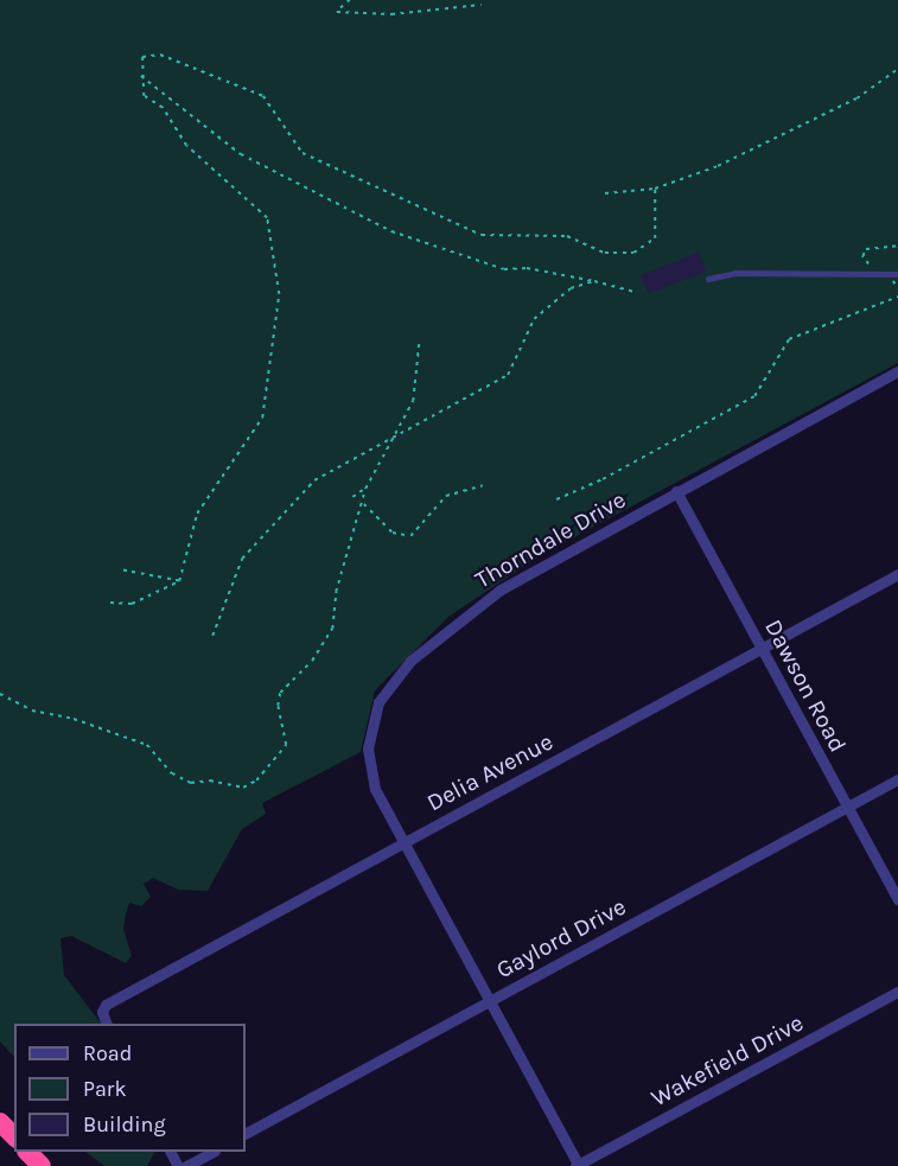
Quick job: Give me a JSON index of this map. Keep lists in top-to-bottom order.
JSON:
{
  "streets": {
    "street": [
      "Thorndale Drive",
      "Dawson Road",
      "Delia Avenue",
      "Gaylord Drive",
      "Wakefield Drive"
    ]
  },
  "crossings": [
    ["Thorndale Drive", "Dawson Road"],
    ["Thorndale Drive", "Delia Avenue"],
    ["Thorndale Drive", "Gaylord Drive"],
    ["Thorndale Drive", "Wakefield Drive"],
    ["Dawson Road", "Delia Avenue"],
    ["Dawson Road", "Gaylord Drive"]
  ],
  "legend": ["Road", "Park", "Building"]
}
